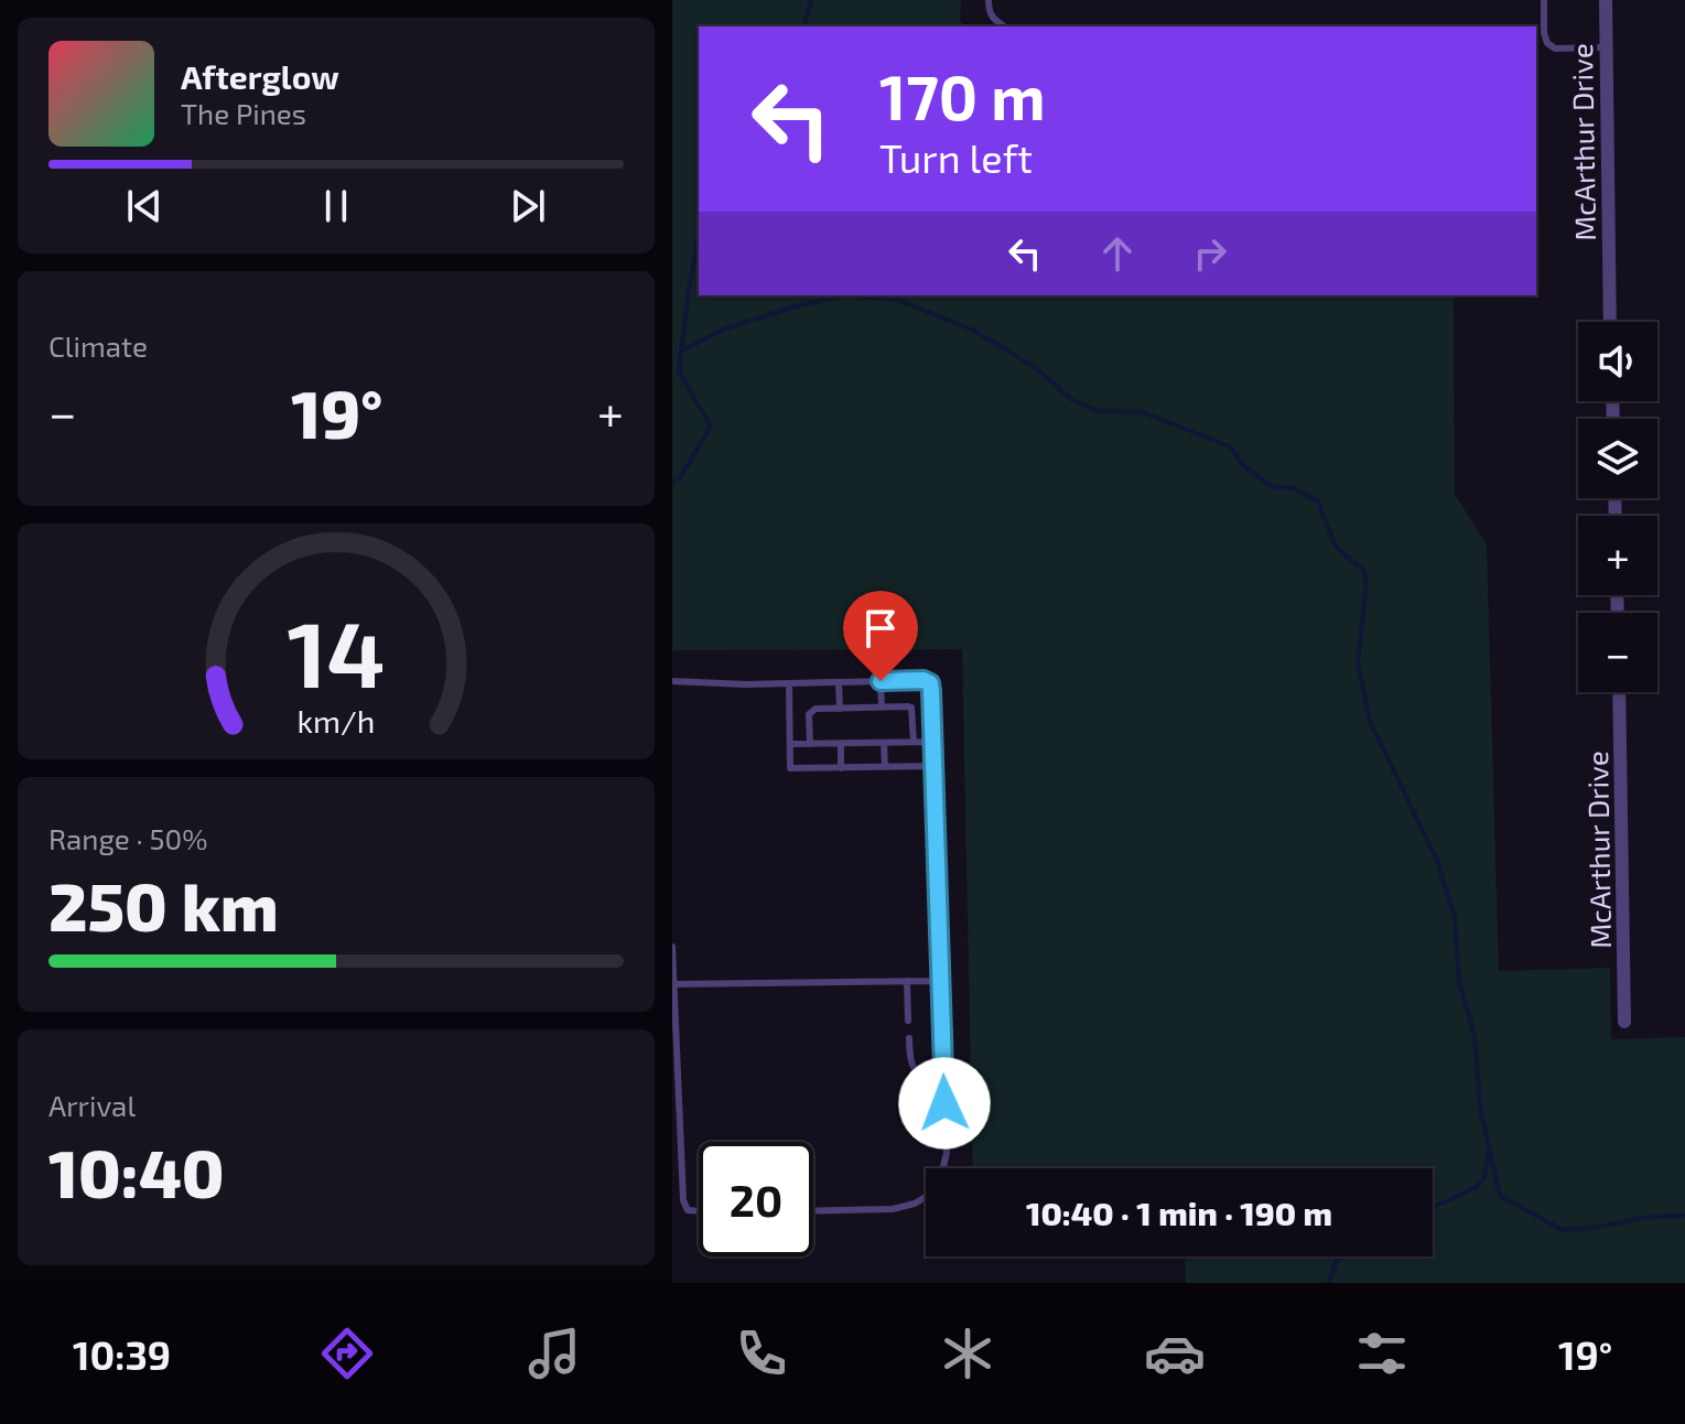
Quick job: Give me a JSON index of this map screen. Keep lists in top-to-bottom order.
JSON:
{
  "streets": {
    "street": ["McArthur Drive"]
  },
  "page": {
    "turn": ["170 m", "Turn left"],
    "song": ["Afterglow", "The Pines"],
    "tile": [
      "Climate",
      ["Range · 50%", "250 km"],
      ["Arrival", "10:40"]
    ],
    "map_buttons": ["+", "−"],
    "heat": ["−", "19°", "+"],
    "limit": "20",
    "trip": "10:40 · 1 min · 190 m",
    "tabs": ["10:39", "19°"],
    "gauge": ["14", "km/h"]
  }
}
